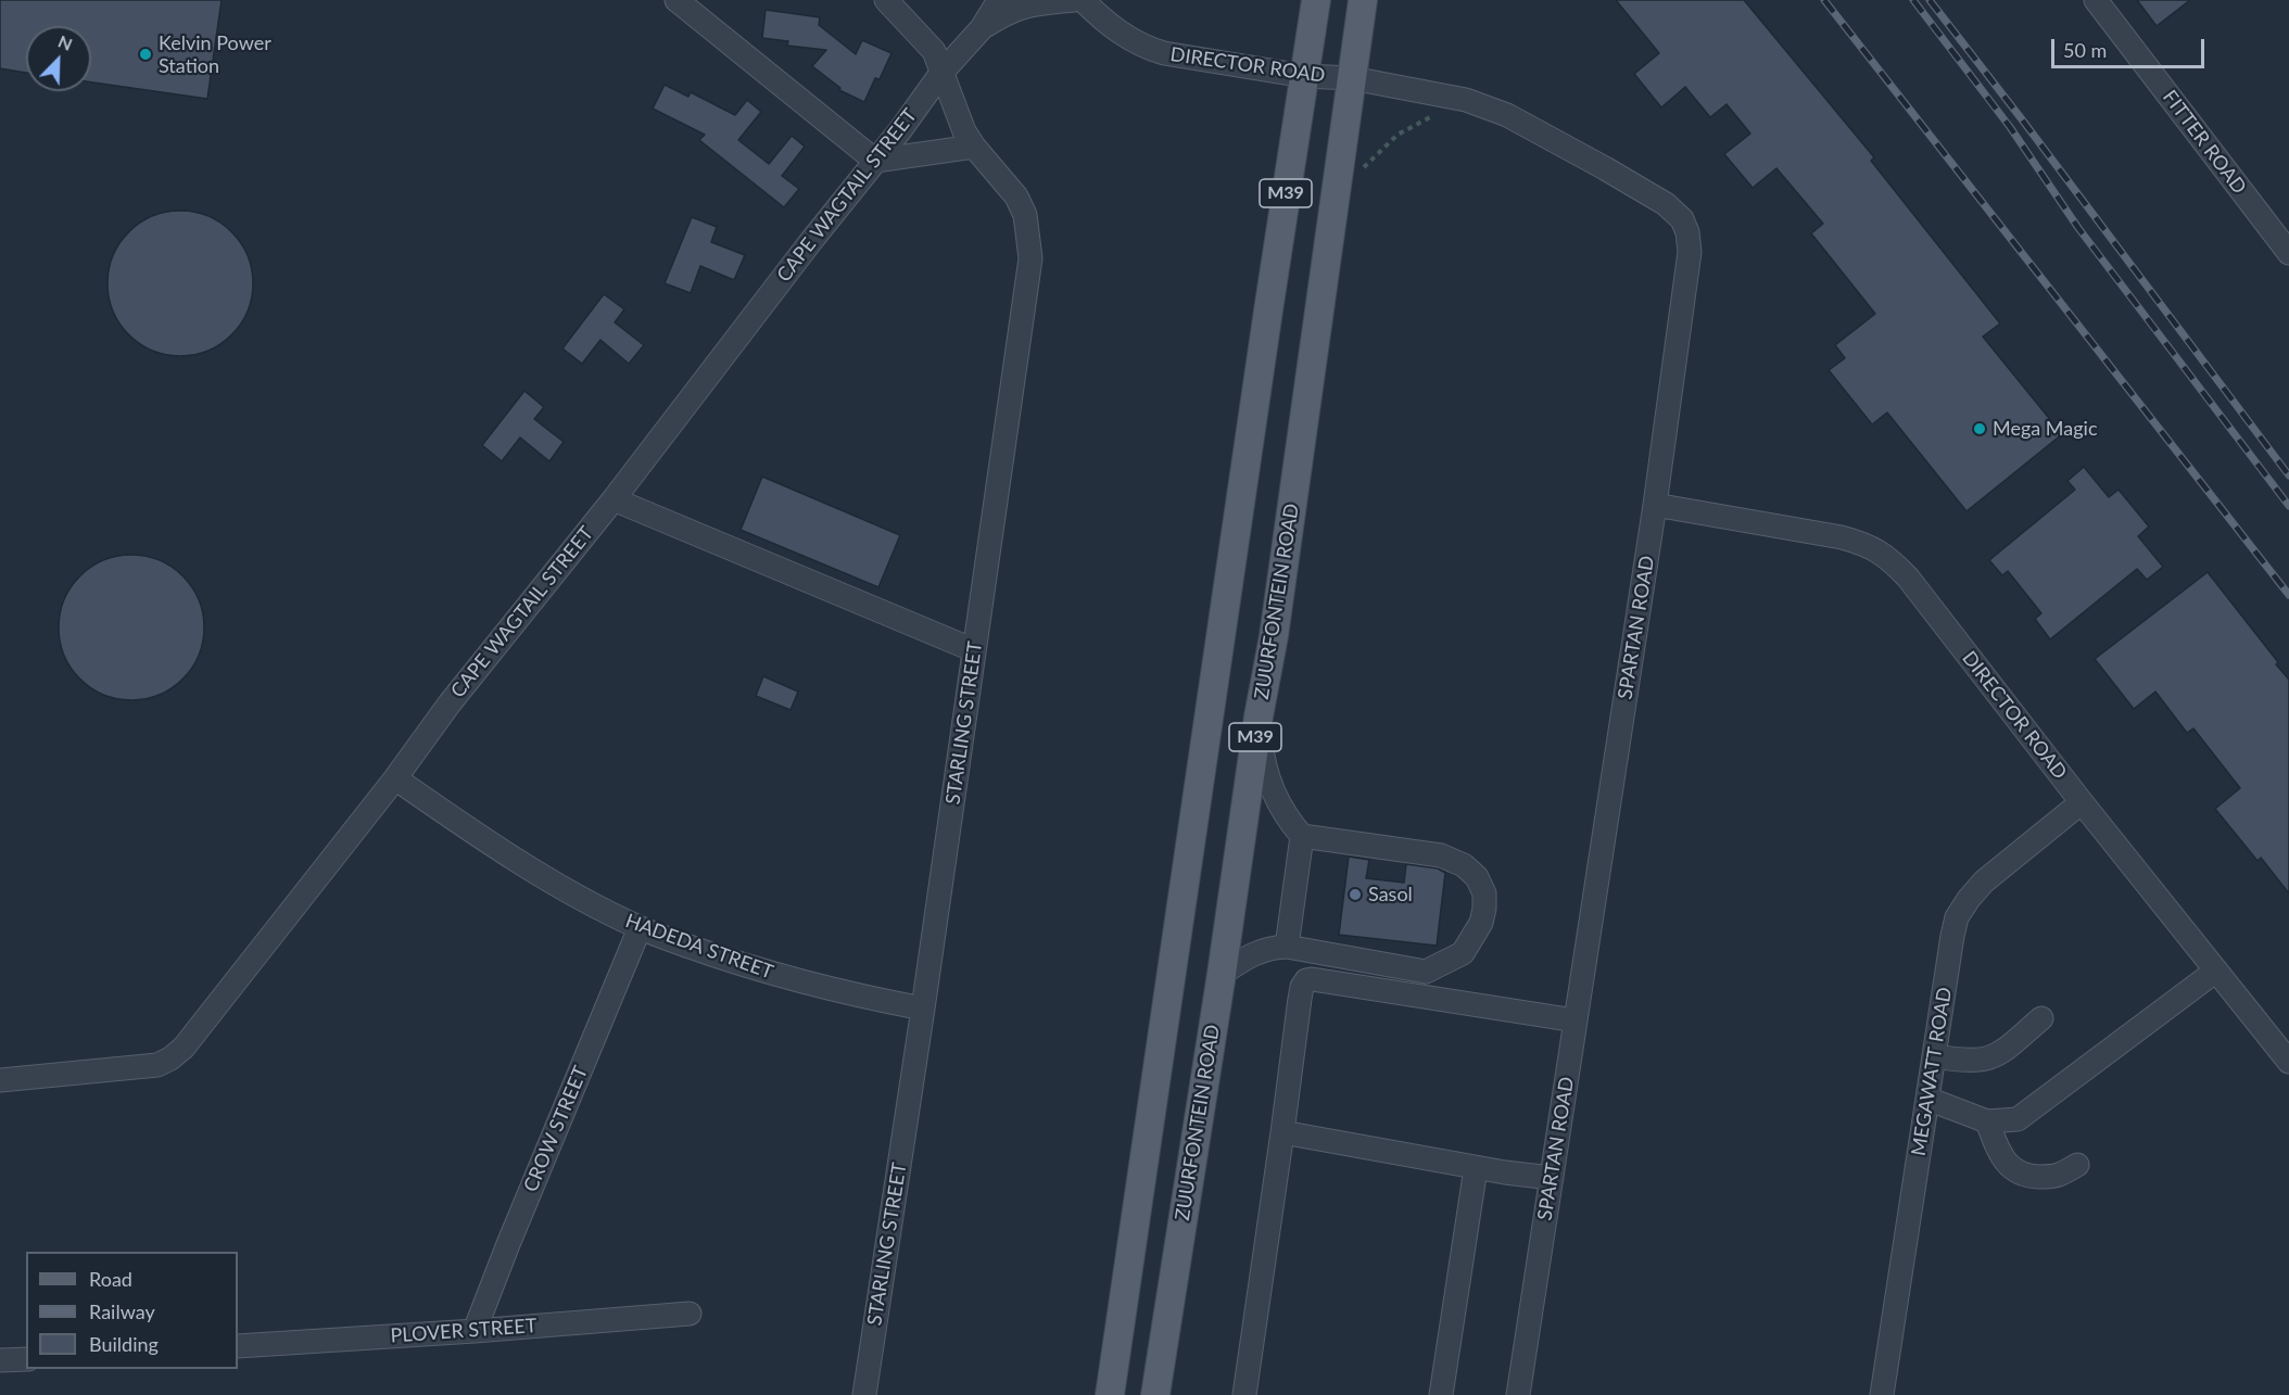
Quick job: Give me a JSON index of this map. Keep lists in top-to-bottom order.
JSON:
{
  "streets": {
    "main road": ["M39", "ZUURFONTEIN ROAD"],
    "street": [
      "DIRECTOR ROAD",
      "FITTER ROAD",
      "CAPE WAGTAIL STREET",
      "SPARTAN ROAD",
      "STARLING STREET",
      "HADEDA STREET",
      "MEGAWATT ROAD",
      "CROW STREET",
      "PLOVER STREET"
    ]
  },
  "crossings": [
    ["DIRECTOR ROAD", "M39"],
    ["DIRECTOR ROAD", "ZUURFONTEIN ROAD"],
    ["DIRECTOR ROAD", "SPARTAN ROAD"],
    ["DIRECTOR ROAD", "MEGAWATT ROAD"],
    ["CAPE WAGTAIL STREET", "STARLING STREET"],
    ["CAPE WAGTAIL STREET", "HADEDA STREET"],
    ["ZUURFONTEIN ROAD", "SPARTAN ROAD"],
    ["STARLING STREET", "HADEDA STREET"],
    ["HADEDA STREET", "CROW STREET"],
    ["CROW STREET", "PLOVER STREET"]
  ],
  "places": ["Kelvin Power Station", "Mega Magic", "Sasol"],
  "legend": ["Road", "Railway", "Building"],
  "scale_bar": "50 m",
  "north": "top right"
}
